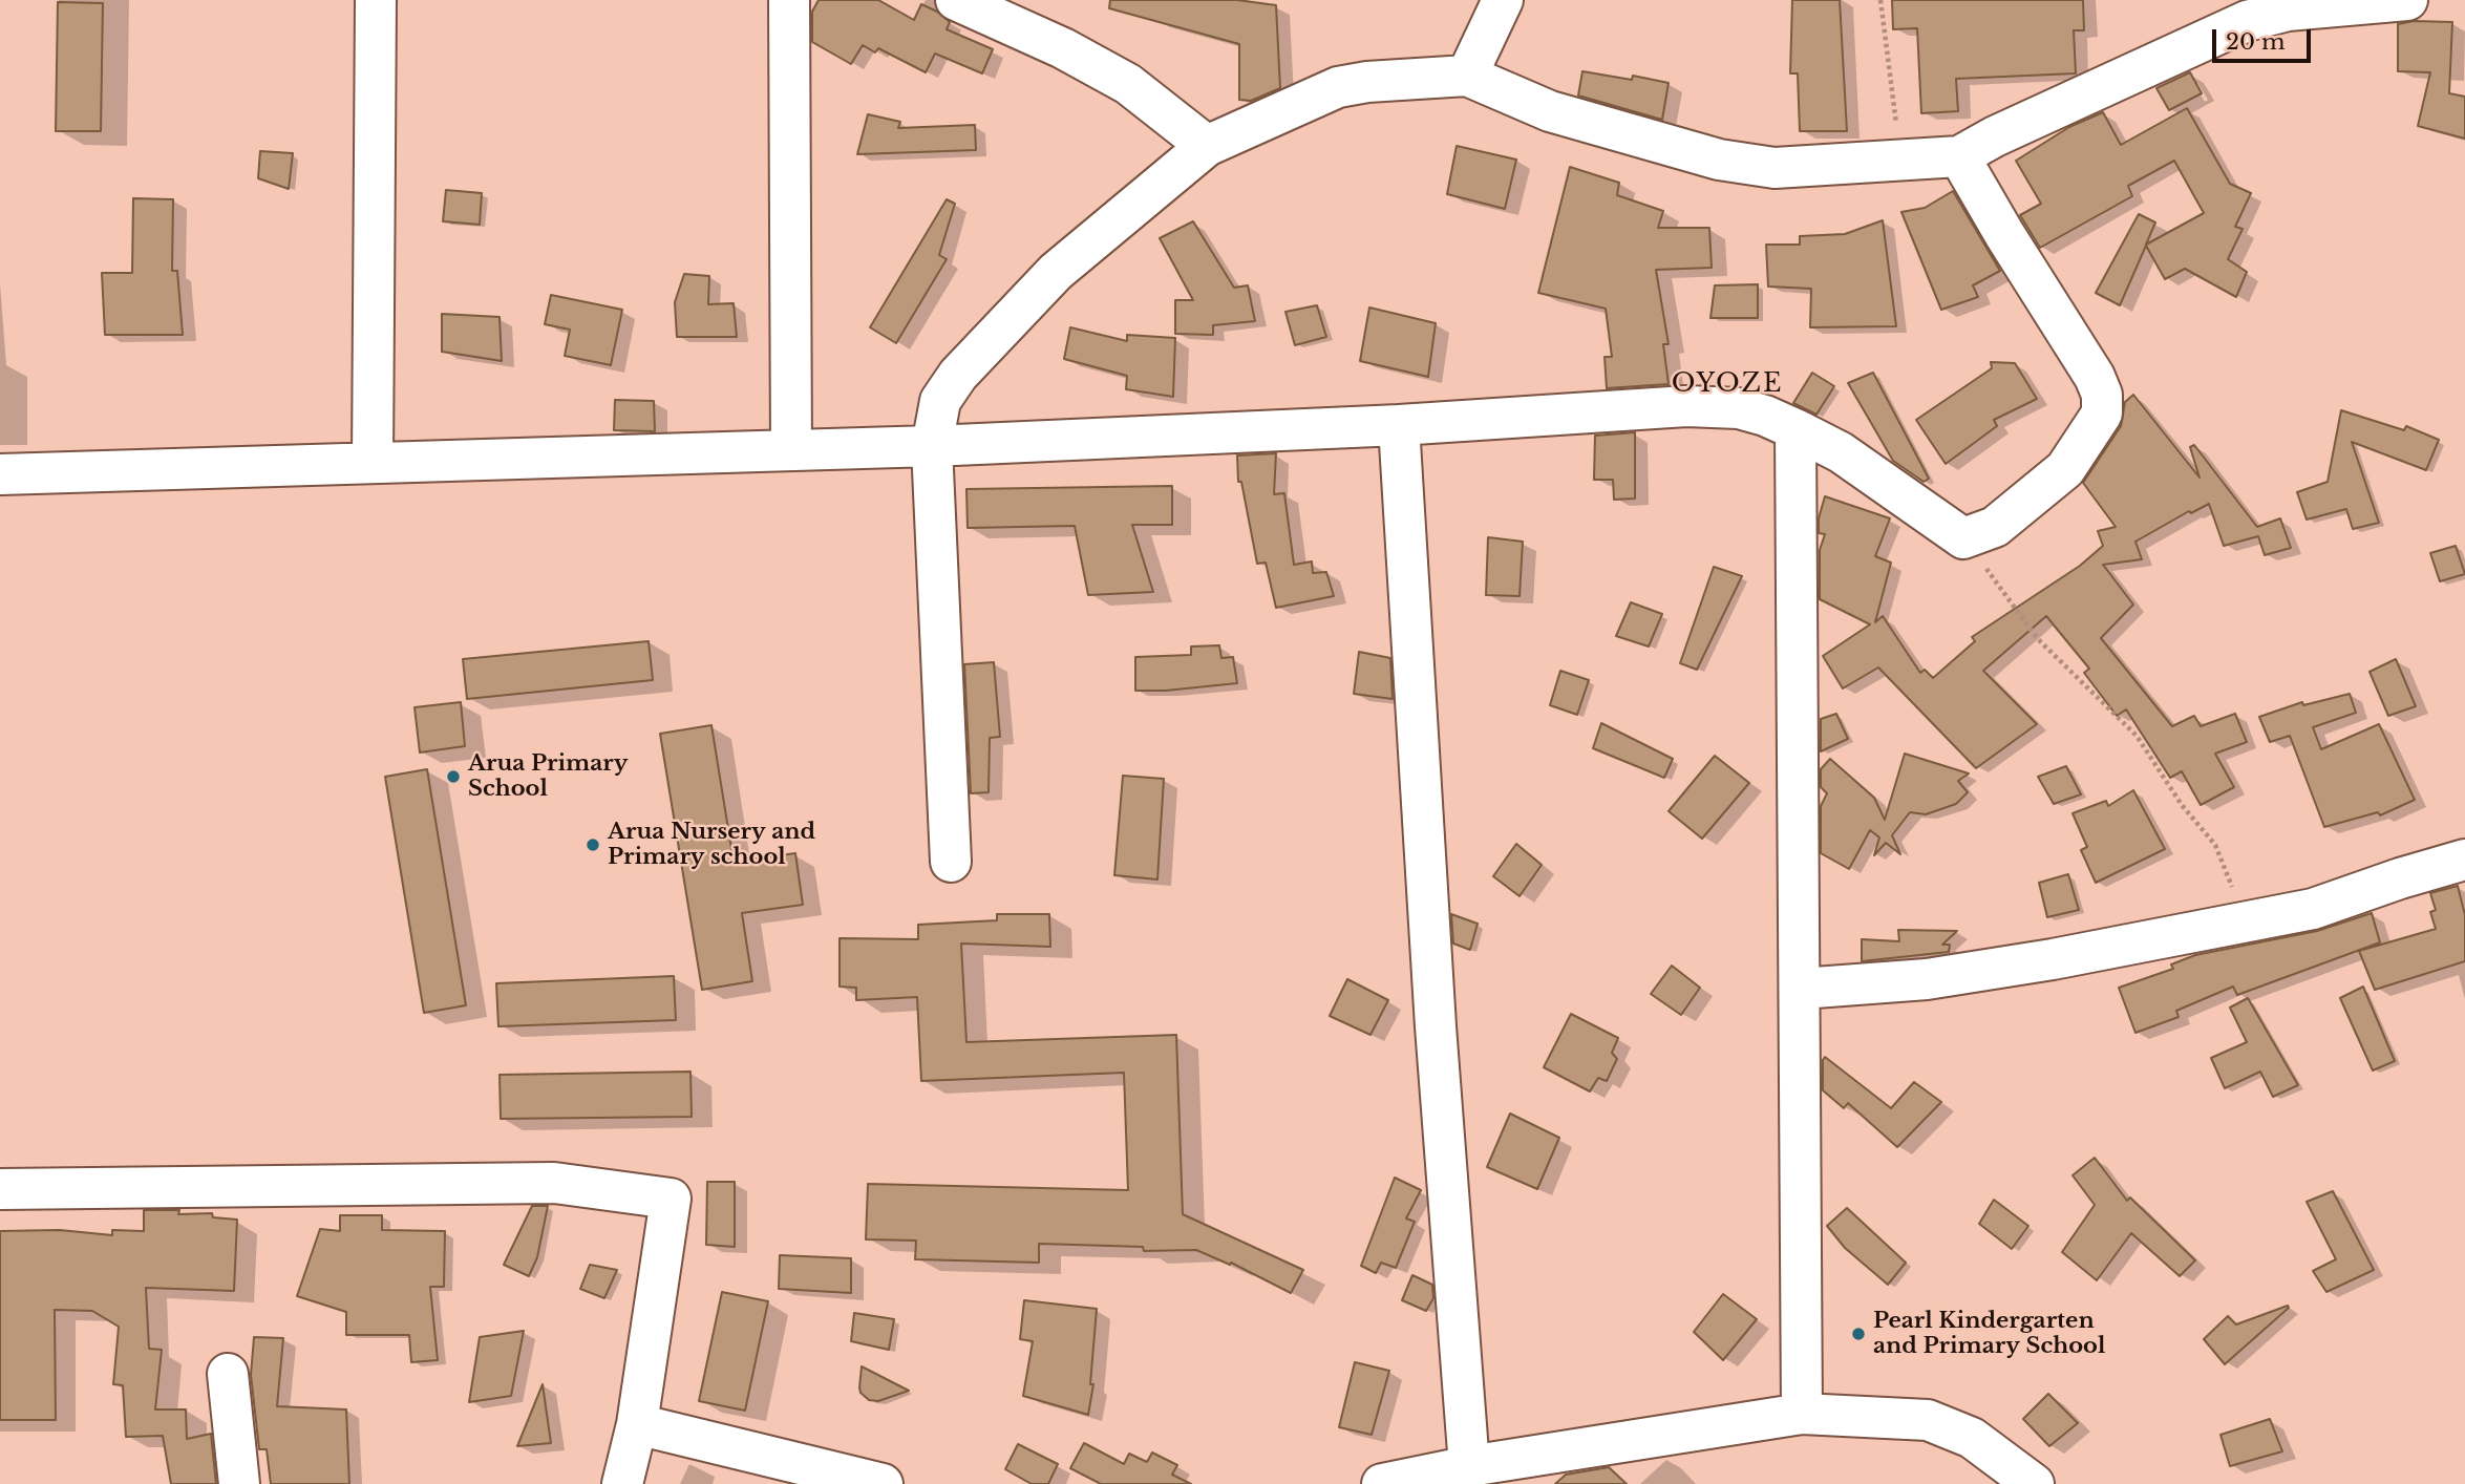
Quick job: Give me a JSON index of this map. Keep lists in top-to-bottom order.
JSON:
{
  "districts": ["OYOZE"],
  "places": ["Arua Primary School", "Arua Nursery and Primary school", "Pearl Kindergarten and Primary School"],
  "scale_bar": "20 m"
}
